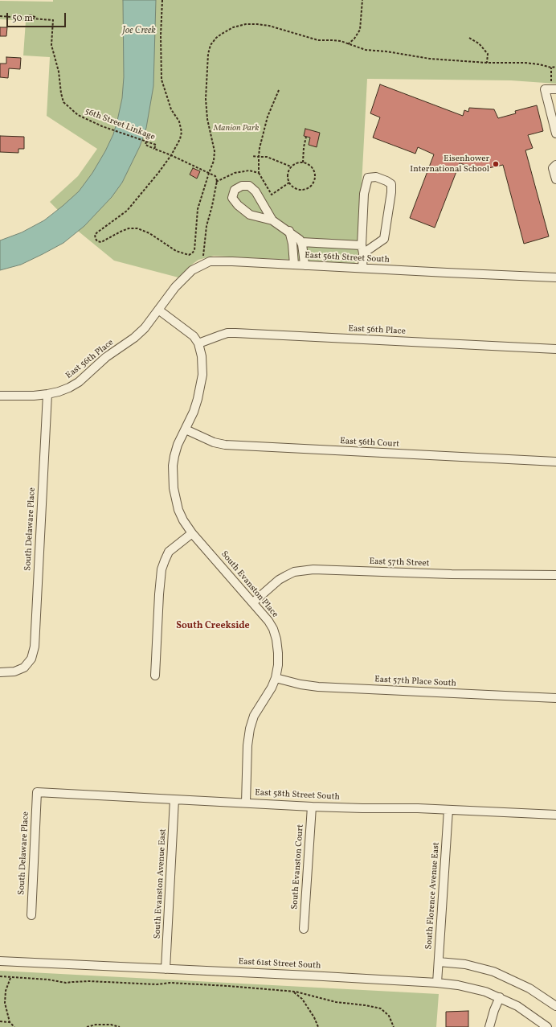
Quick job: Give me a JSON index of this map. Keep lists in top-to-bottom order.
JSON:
{
  "streets": {
    "street": [
      "East 56th Street South",
      "East 56th Place",
      "East 56th Court",
      "South Delaware Place",
      "East 57th Street",
      "South Evanston Place",
      "East 57th Place South",
      "East 58th Street South",
      "South Evanston Court",
      "South Evanston Avenue East",
      "South Florence Avenue East",
      "East 61st Street South"
    ],
    "path": ["56th Street Linkage"]
  },
  "crossings": [
    ["East 56th Street South", "East 56th Place"],
    ["East 56th Place", "South Delaware Place"],
    ["South Delaware Place", "East 58th Street South"],
    ["East 57th Street", "South Evanston Place"],
    ["South Evanston Place", "East 57th Place South"],
    ["South Evanston Place", "East 58th Street South"],
    ["East 58th Street South", "South Evanston Court"],
    ["East 58th Street South", "South Evanston Avenue East"],
    ["East 58th Street South", "South Florence Avenue East"],
    ["South Evanston Avenue East", "East 61st Street South"],
    ["South Florence Avenue East", "East 61st Street South"]
  ],
  "districts": ["South Creekside"],
  "water": ["Joe Creek"],
  "parks": ["Manion Park"],
  "places": ["Eisenhower International School"],
  "scale_bar": "50 m"
}
